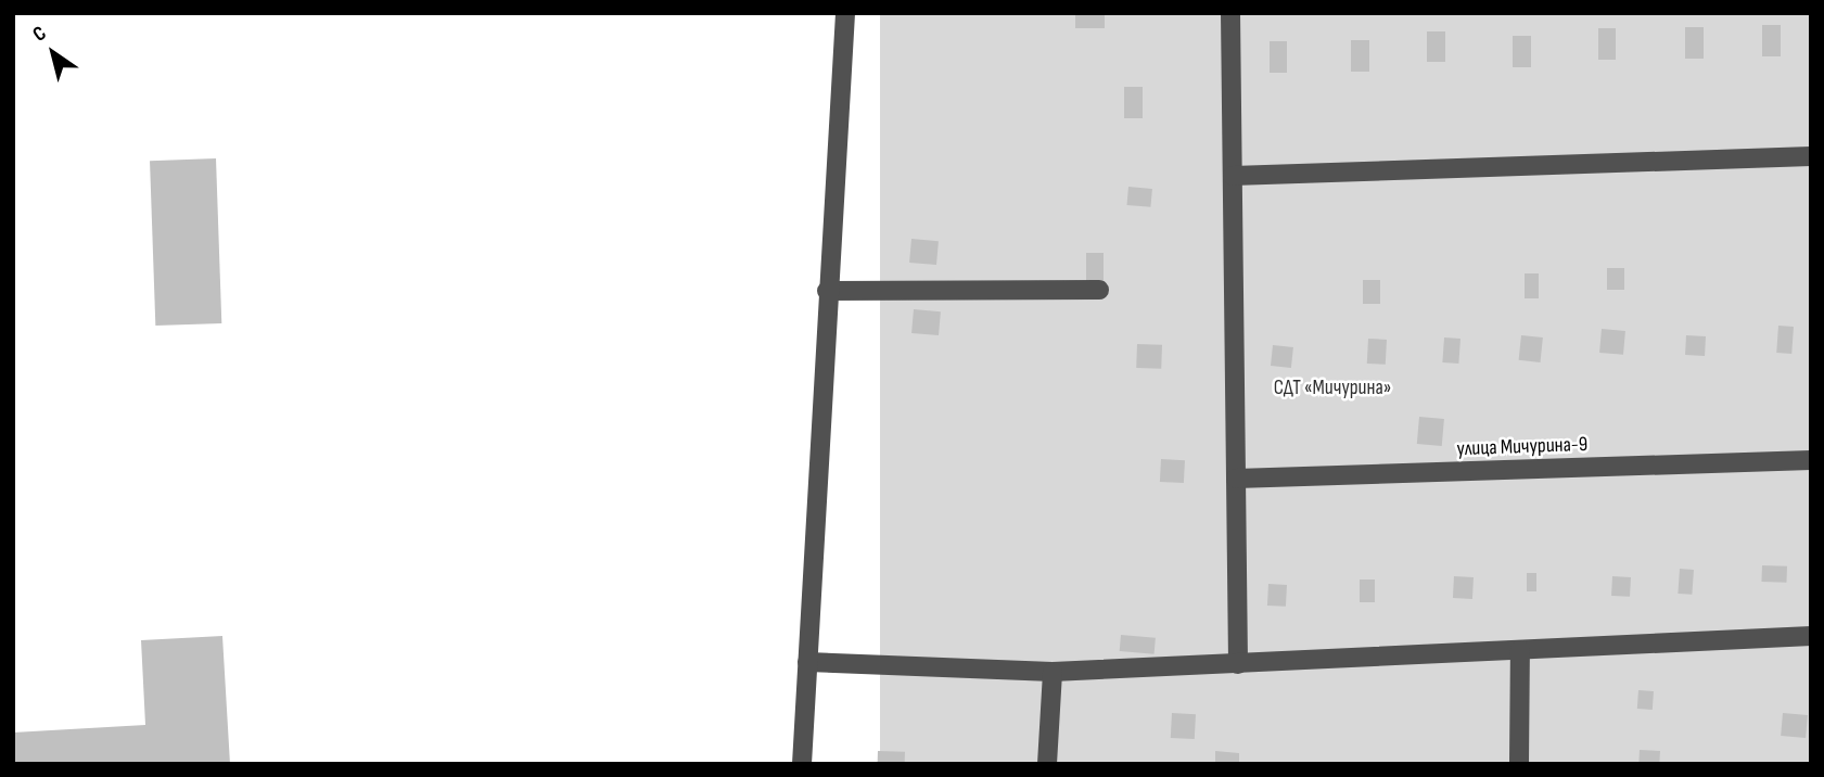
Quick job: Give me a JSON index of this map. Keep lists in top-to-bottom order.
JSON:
{
  "streets": {
    "street": ["улица Мичурина-9"]
  },
  "parks": ["СДТ «Мичурина»"],
  "north": "top left"
}
